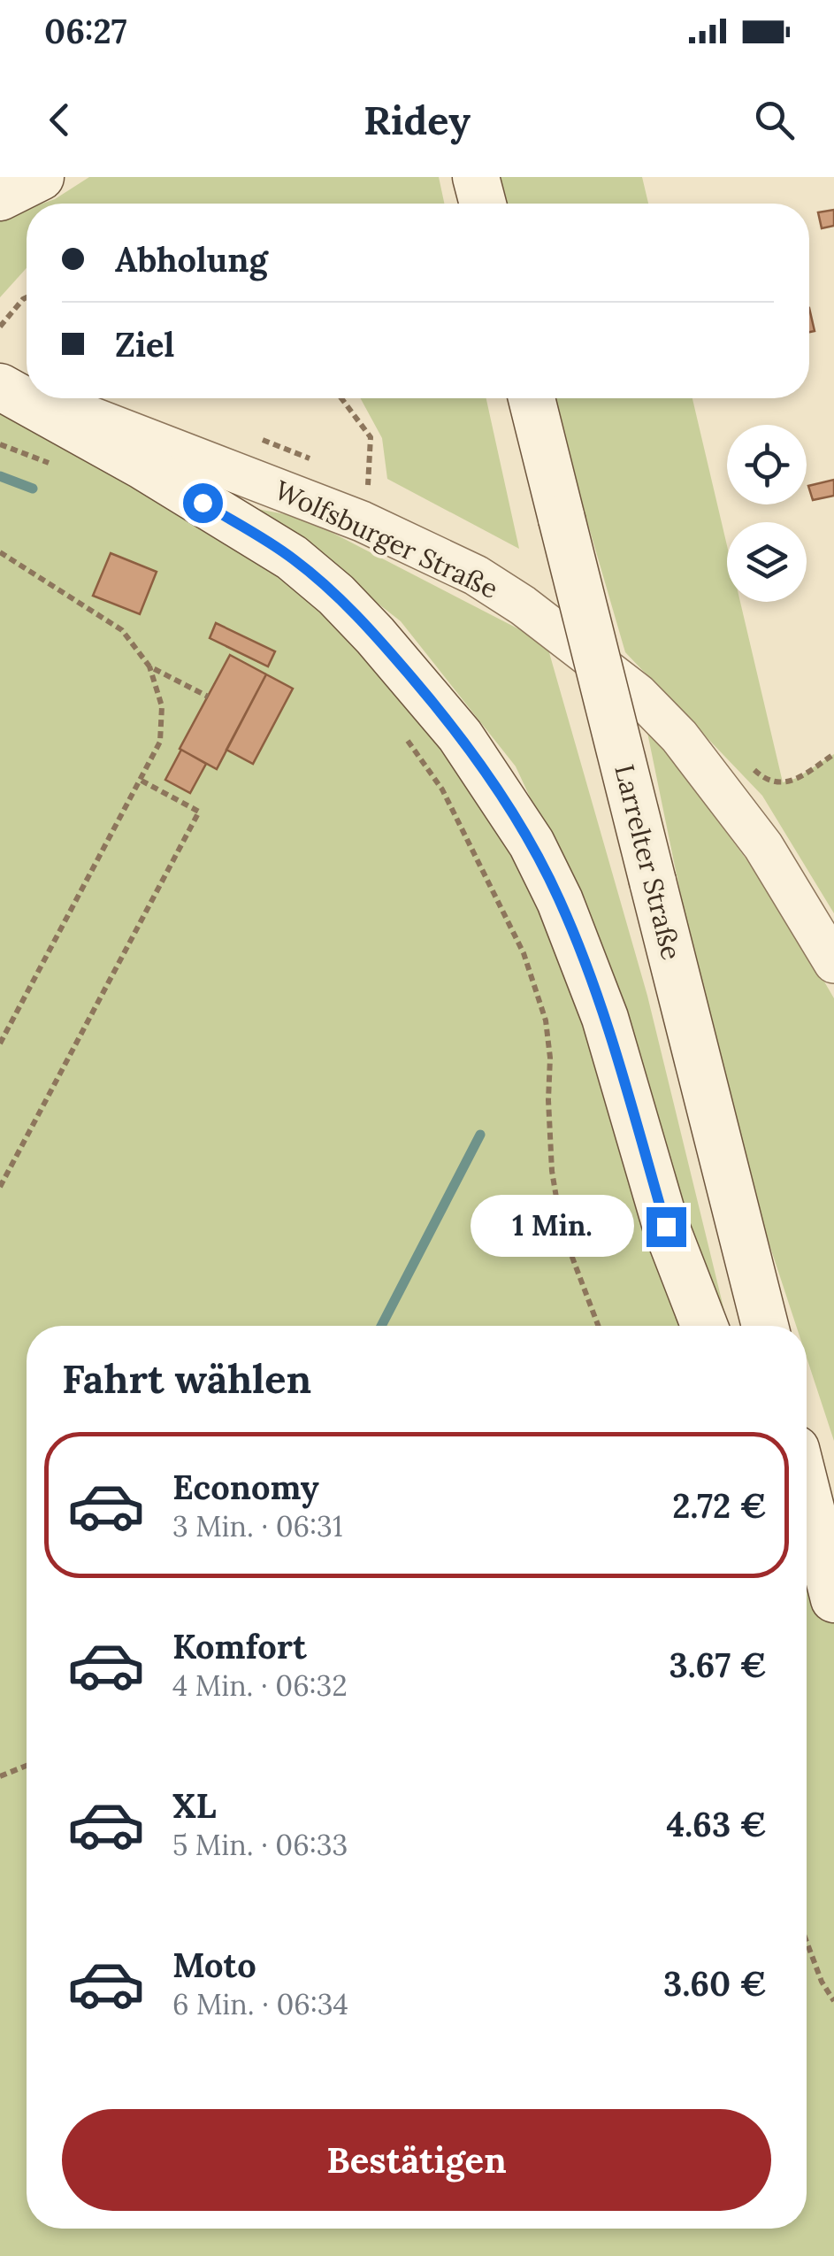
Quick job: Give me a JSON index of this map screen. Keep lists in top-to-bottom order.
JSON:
{
  "streets": {
    "main road": ["Larrelter Straße"],
    "street": ["Wolfsburger Straße"]
  },
  "page": {
    "status": "06:27",
    "header": "Ridey",
    "banner": ["Abholung", "Ziel"],
    "bubble": "1 Min.",
    "heading": "Fahrt wählen",
    "list": [
      {
        "name": "Economy",
        "note": "3 Min. · 06:31",
        "value": "2.72 €"
      },
      {
        "name": "Komfort",
        "note": "4 Min. · 06:32",
        "value": "3.67 €"
      },
      {
        "name": "XL",
        "note": "5 Min. · 06:33",
        "value": "4.63 €"
      },
      {
        "name": "Moto",
        "note": "6 Min. · 06:34",
        "value": "3.60 €"
      }
    ],
    "buttons": "Bestätigen"
  }
}
